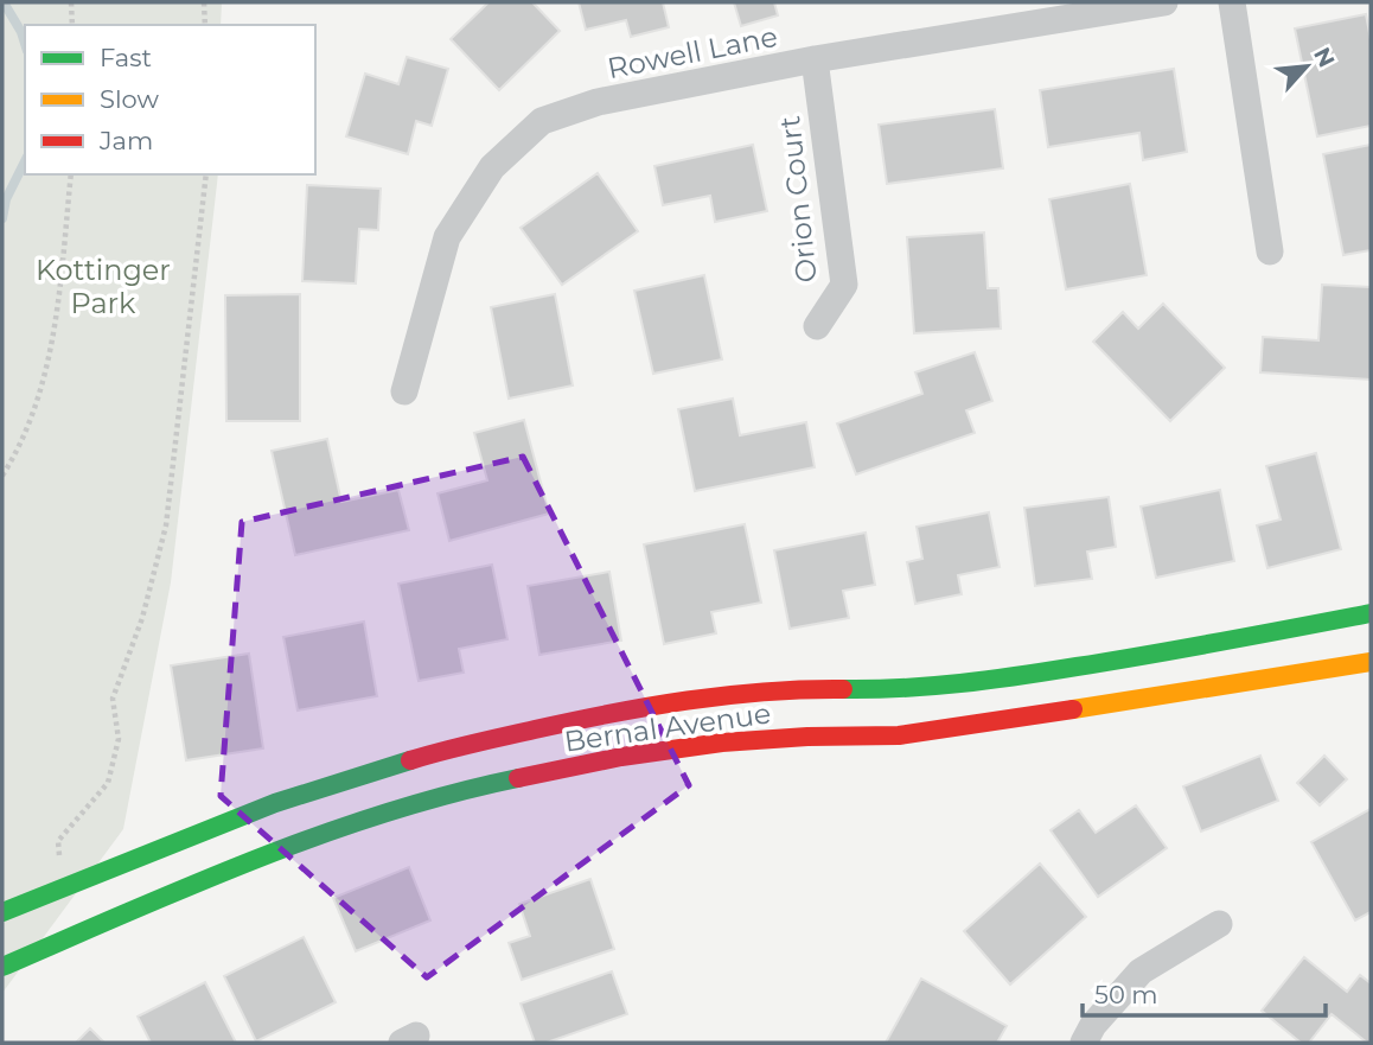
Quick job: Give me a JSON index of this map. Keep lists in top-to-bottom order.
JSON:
{
  "streets": {
    "main road": ["Bernal Avenue"],
    "street": ["Rowell Lane", "Orion Court"]
  },
  "crossings": [
    ["Rowell Lane", "Orion Court"]
  ],
  "parks": ["Kottinger Park"],
  "legend": ["Fast", "Slow", "Jam"],
  "scale_bar": "50 m",
  "north": "top right"
}
